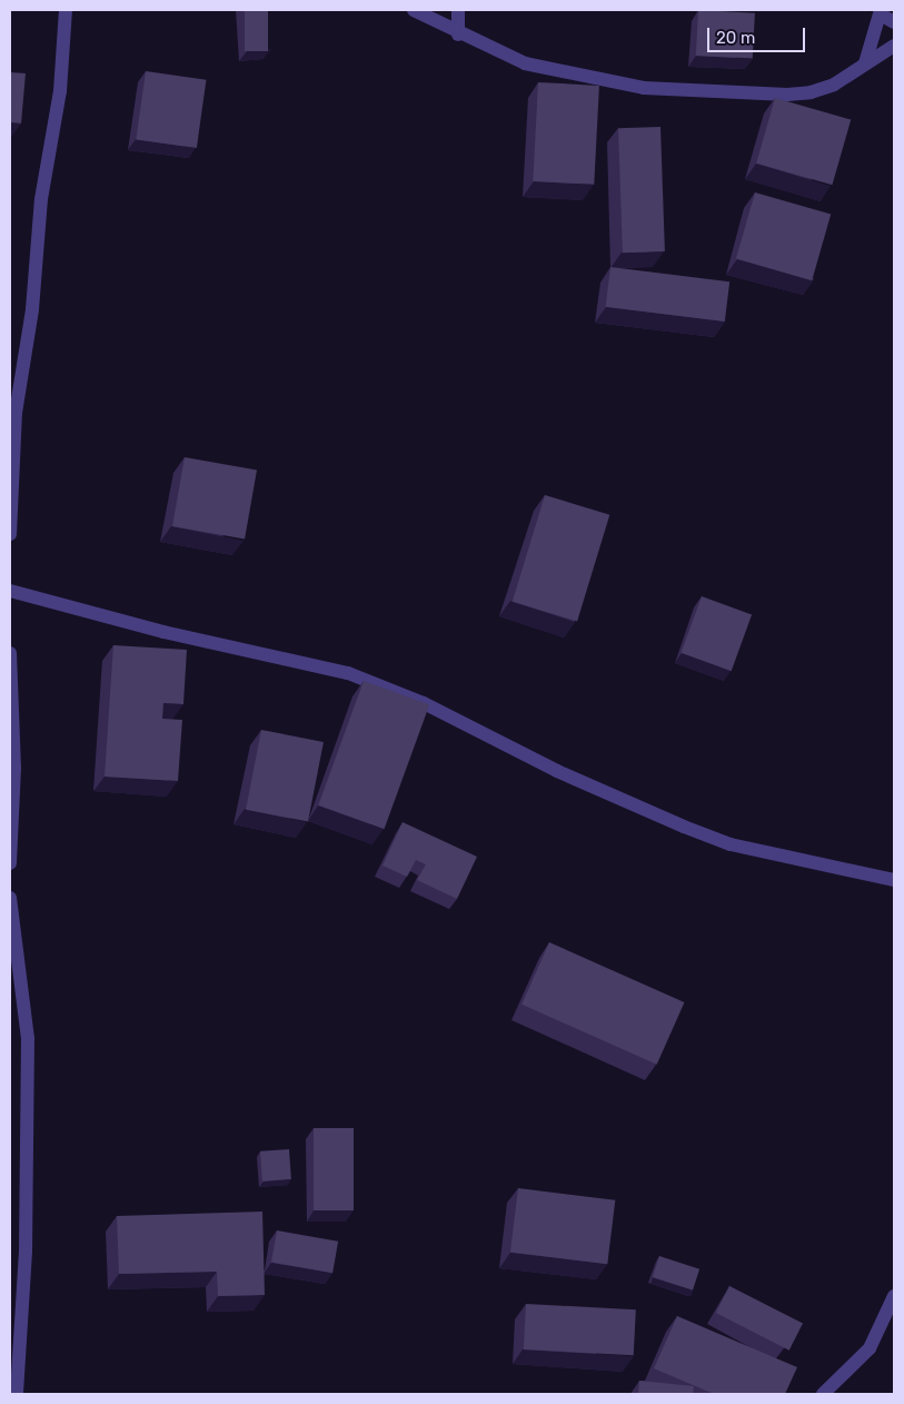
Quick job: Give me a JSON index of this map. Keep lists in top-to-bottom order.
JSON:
{
  "scale_bar": "20 m"
}
